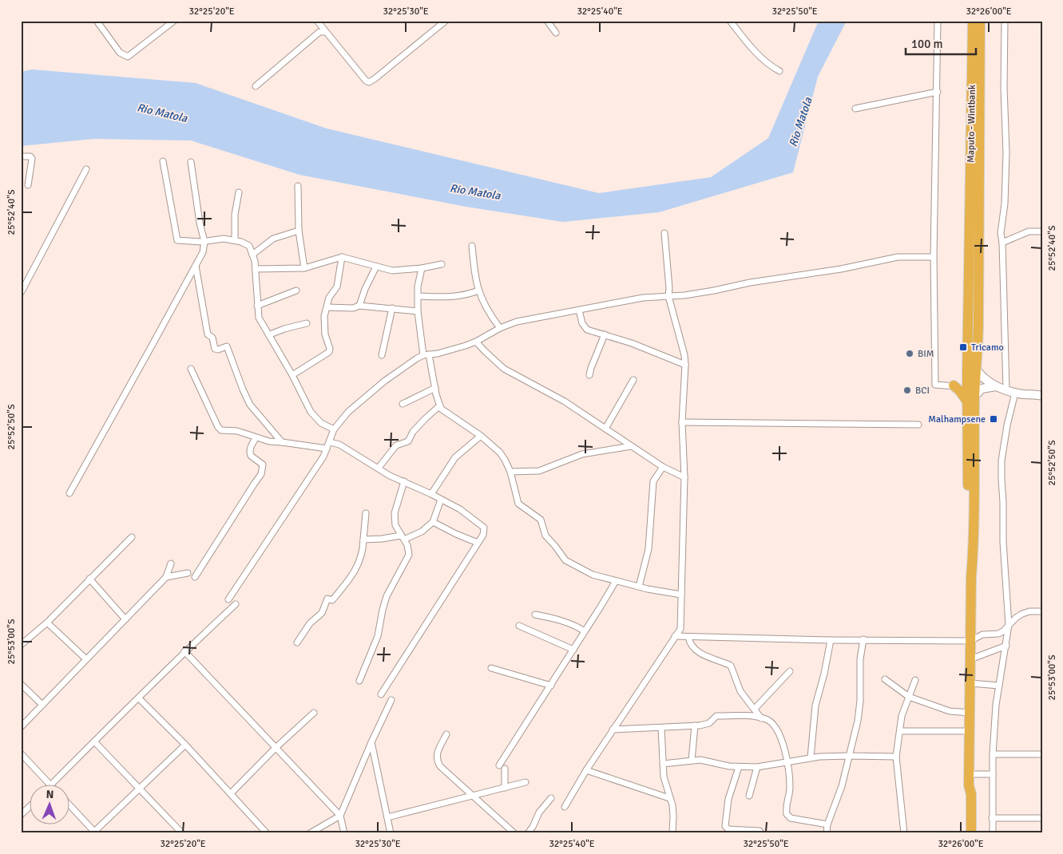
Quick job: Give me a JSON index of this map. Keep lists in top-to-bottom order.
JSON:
{
  "streets": {
    "highway": ["Maputo - Wintbank"]
  },
  "water": ["Rio Matola"],
  "places": {
    "transit": ["Tricamo", "Malhampsene"],
    "other": ["BIM", "BCI"]
  },
  "scale_bar": "100 m",
  "north": "top",
  "coordinates": [
    "32°25'20\"E",
    "32°25'30\"E",
    "32°25'40\"E",
    "32°25'50\"E",
    "32°26'00\"E",
    "25°52'40\"S",
    "25°52'50\"S",
    "25°53'00\"S"
  ]
}
